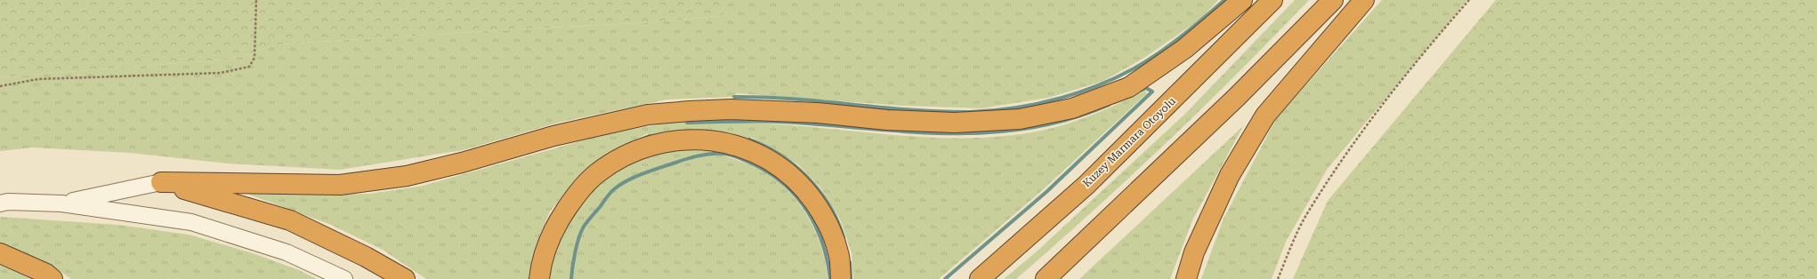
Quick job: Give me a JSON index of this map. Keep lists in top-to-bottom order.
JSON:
{
  "streets": {
    "highway": ["Kuzey Marmara Otoyolu"]
  }
}
